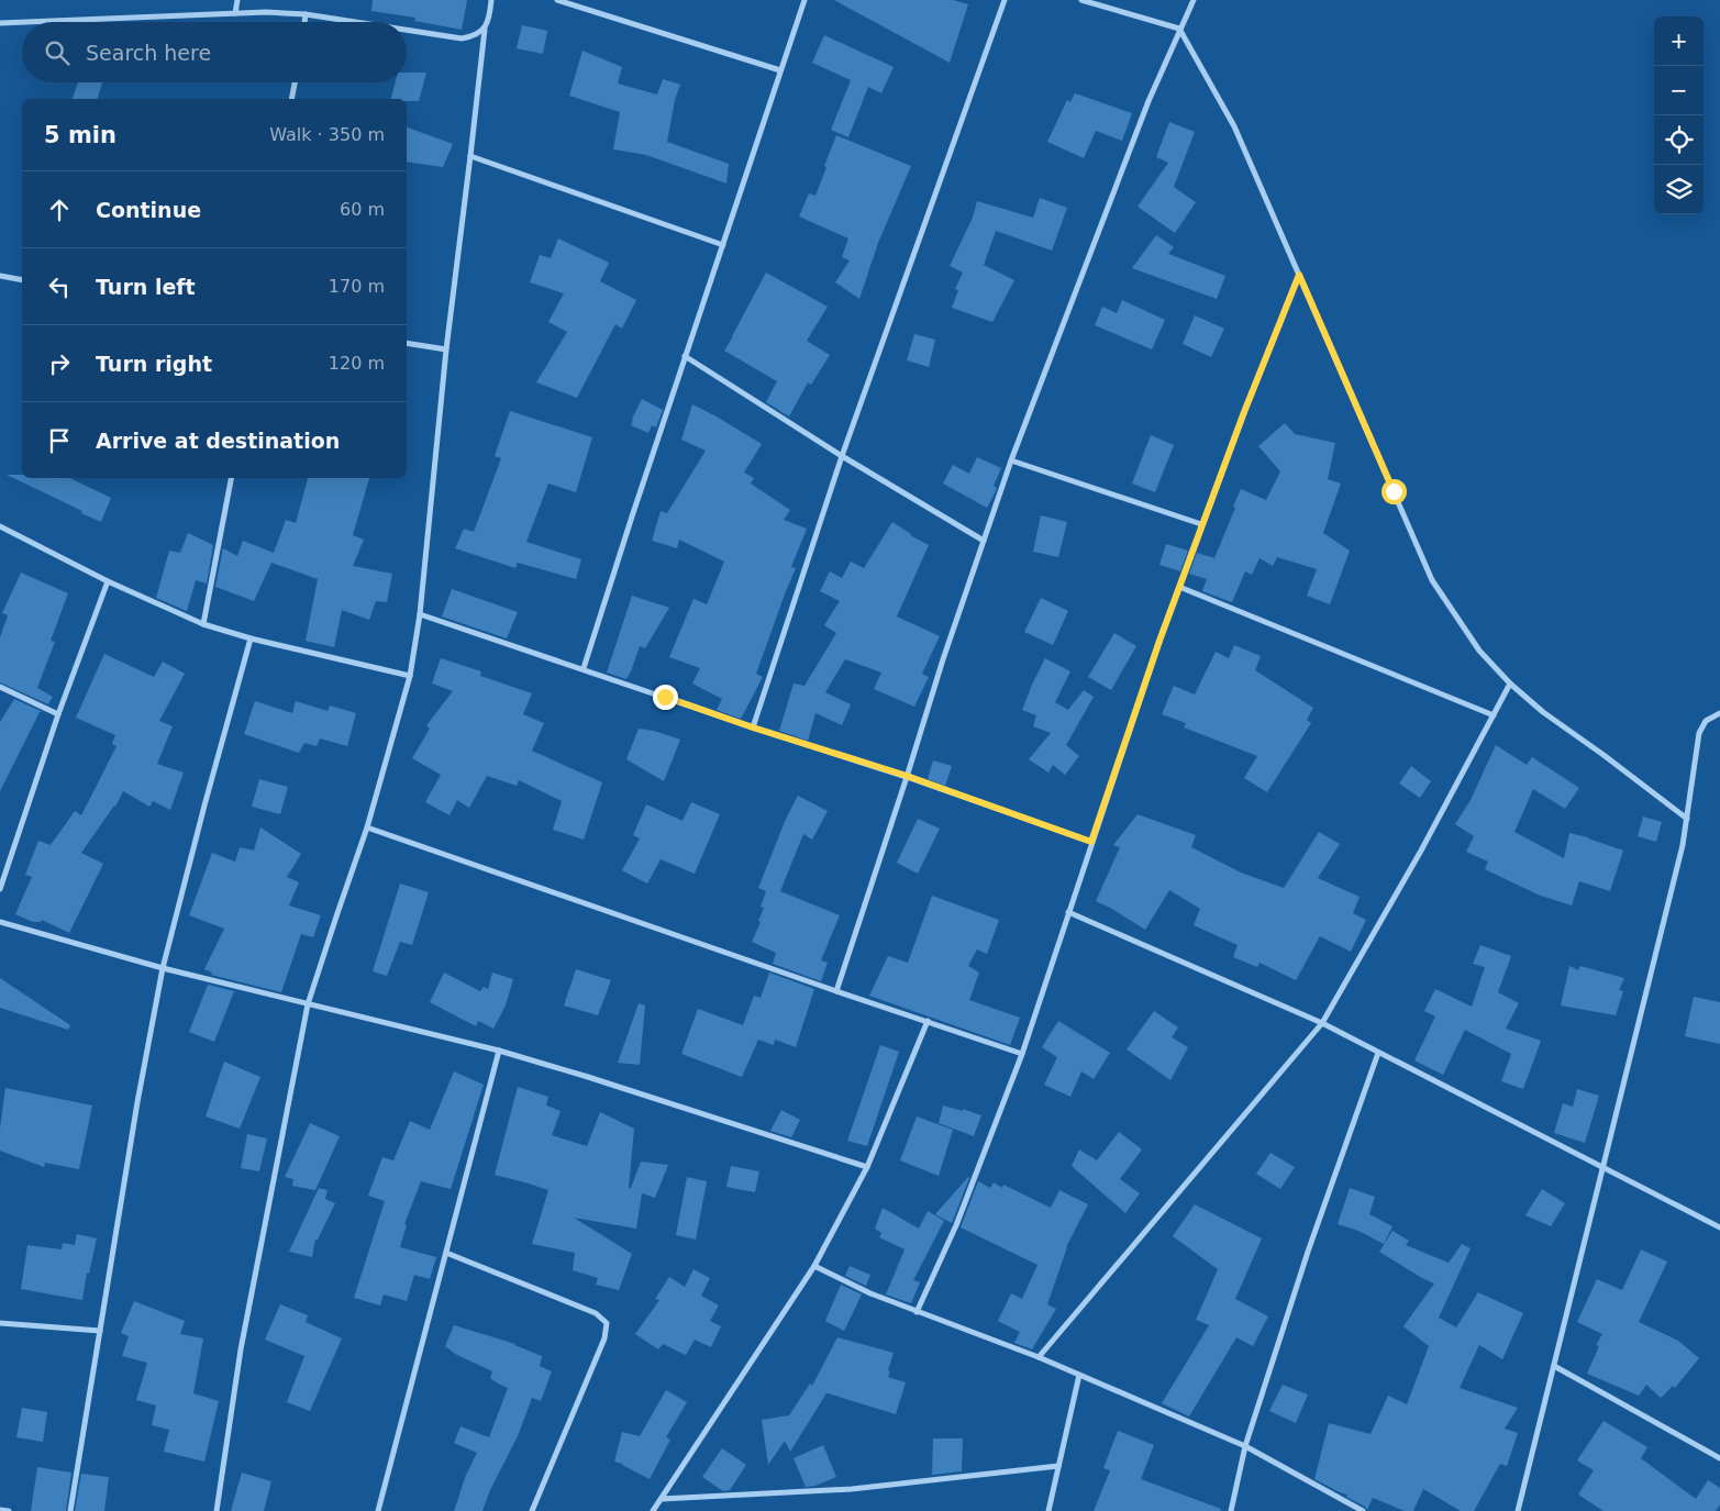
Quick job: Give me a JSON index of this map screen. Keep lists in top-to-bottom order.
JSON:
{
  "page": {
    "map_buttons": ["+", "−"],
    "search": "Search here",
    "heading": ["5 min", "Walk · 350 m"],
    "list": [
      ["Continue", "60 m"],
      ["Turn left", "170 m"],
      ["Turn right", "120 m"],
      "Arrive at destination"
    ]
  }
}
